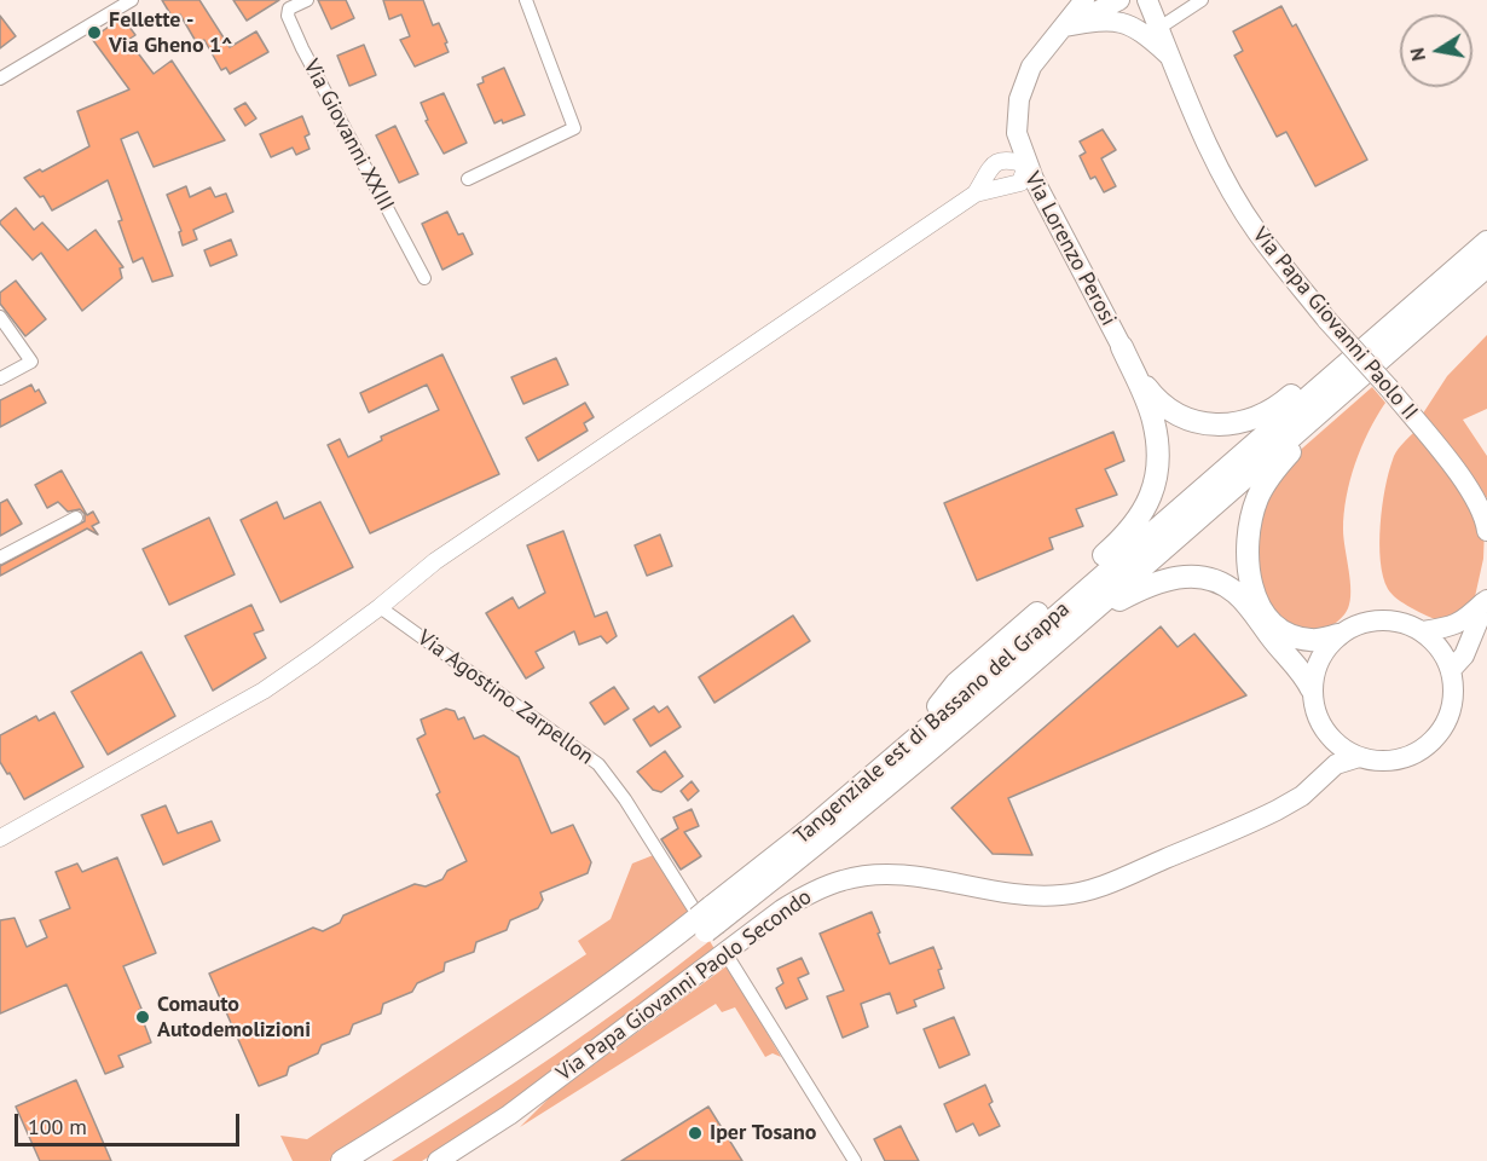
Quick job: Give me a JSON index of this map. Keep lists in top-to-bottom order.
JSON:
{
  "streets": {
    "highway": ["Tangenziale est di Bassano del Grappa"],
    "main road": ["Via Lorenzo Perosi", "Via Papa Giovanni Paolo II", "Via Papa Giovanni Paolo Secondo"],
    "street": ["Via Giovanni XXIII", "Via Agostino Zarpellon"]
  },
  "crossings": [
    ["Via Agostino Zarpellon", "Tangenziale est di Bassano del Grappa"]
  ],
  "places": ["Fellette - Via Gheno 1^", "Comauto Autodemolizioni", "Iper Tosano"],
  "scale_bar": "100 m",
  "north": "left"
}
